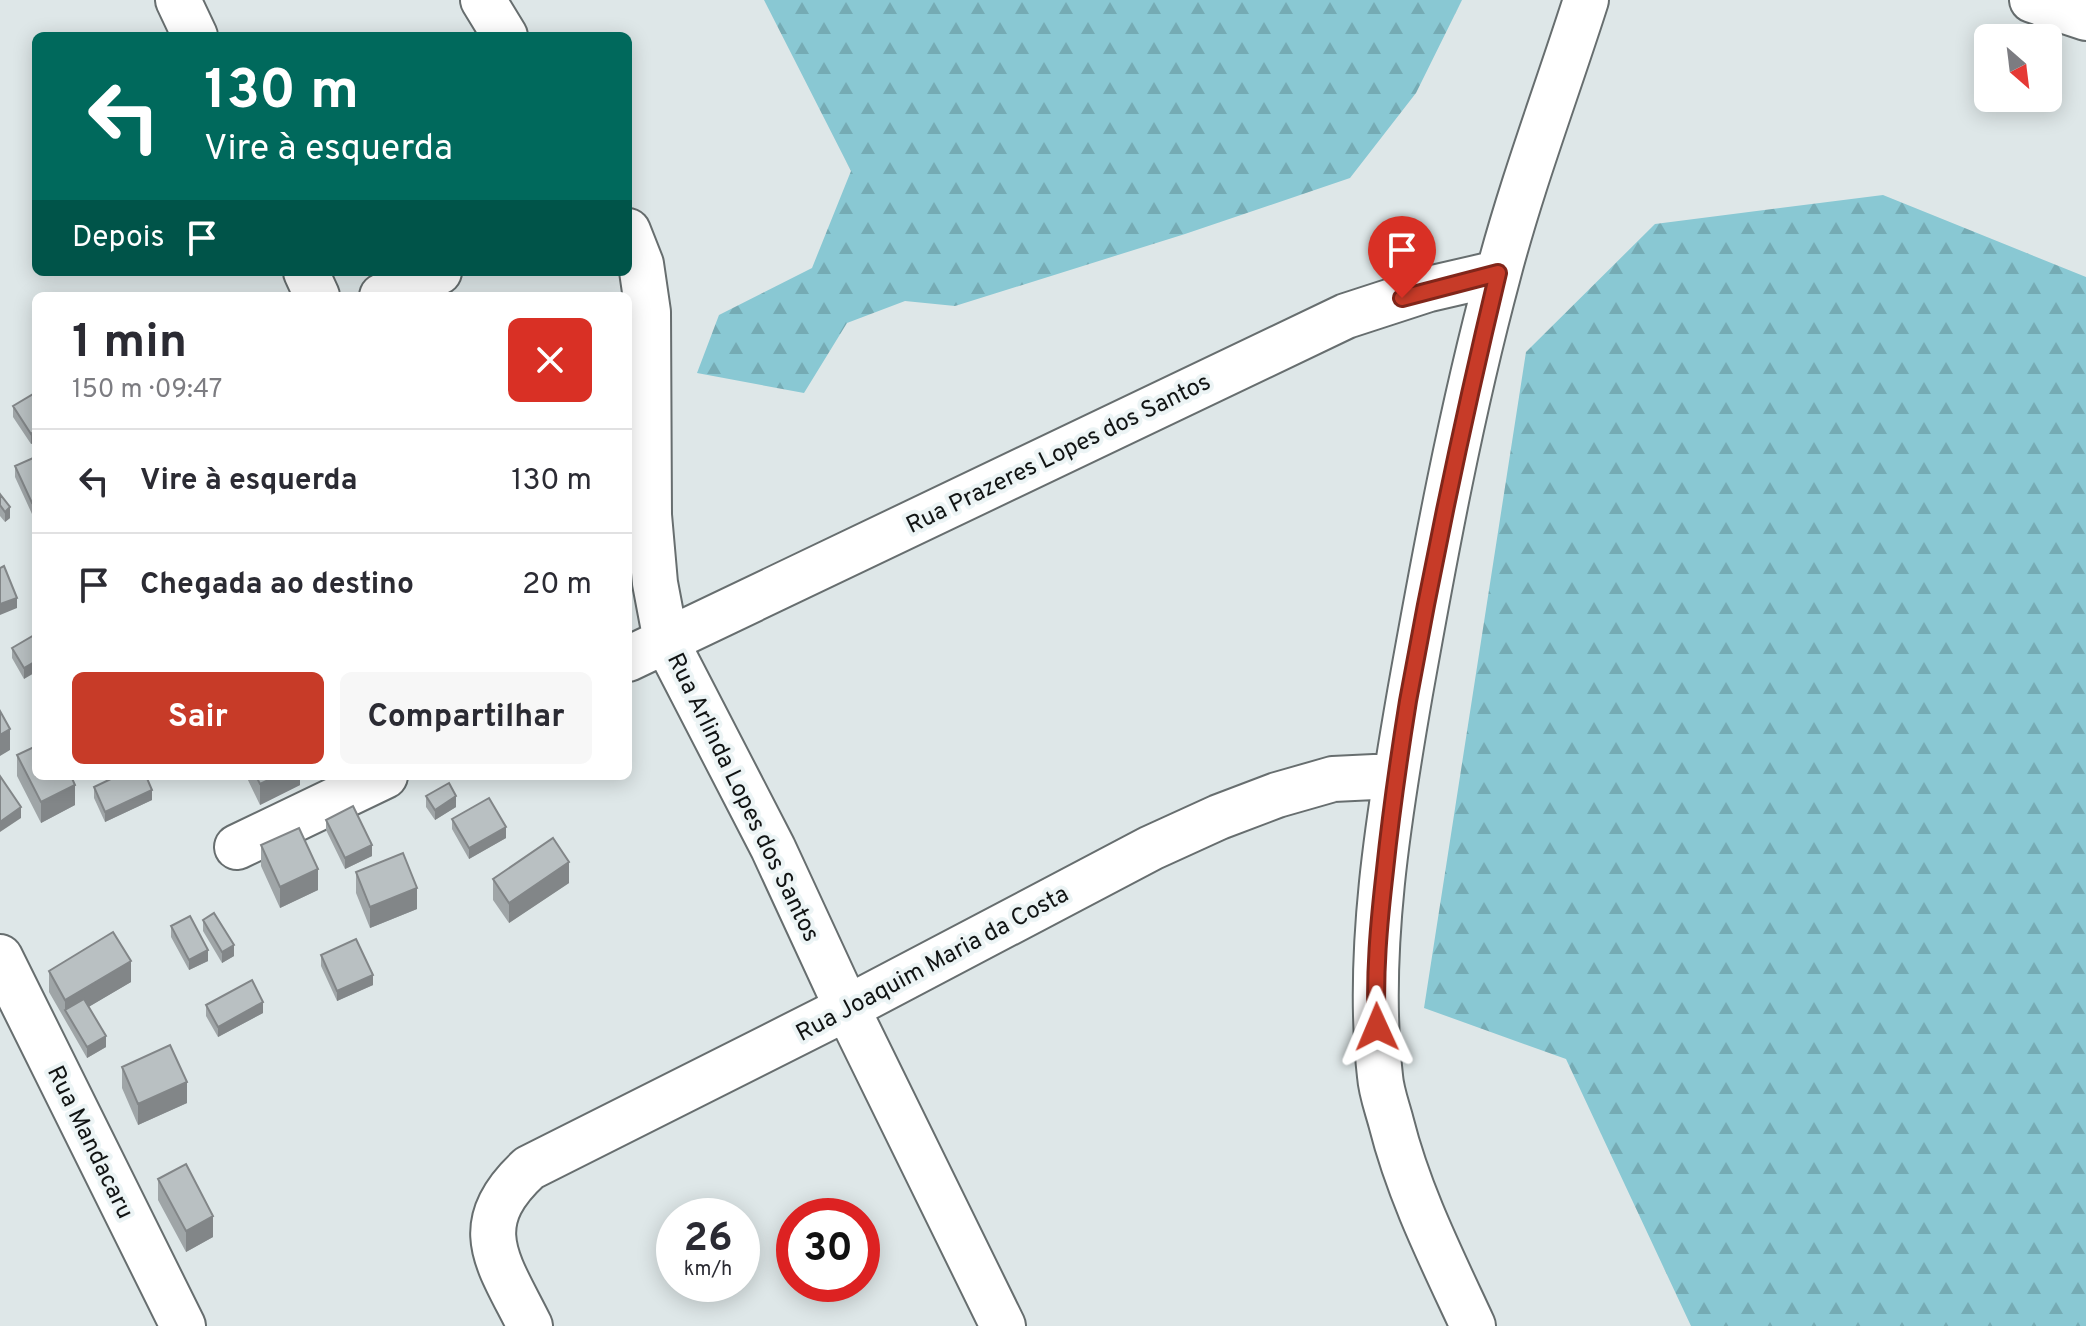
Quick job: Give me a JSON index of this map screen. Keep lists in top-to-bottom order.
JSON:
{
  "streets": {
    "street": [
      "Rua Prazeres Lopes dos Santos",
      "Rua Arlinda Lopes dos Santos",
      "Rua Joaquim Maria da Costa",
      "Rua Mandacaru"
    ]
  },
  "crossings": [
    ["Rua Prazeres Lopes dos Santos", "Rua Arlinda Lopes dos Santos"],
    ["Rua Arlinda Lopes dos Santos", "Rua Joaquim Maria da Costa"]
  ],
  "north": "bottom right",
  "page": {
    "turn": ["130 m", "Vire à esquerda"],
    "then": "Depois",
    "heading": ["1 min", "150 m · 09:47"],
    "list": [
      {
        "name": "Vire à esquerda",
        "value": "130 m"
      },
      {
        "name": "Chegada ao destino",
        "value": "20 m"
      }
    ],
    "buttons": ["Sair", "Compartilhar"],
    "speed": "26 km/h",
    "limit": "30"
  }
}
